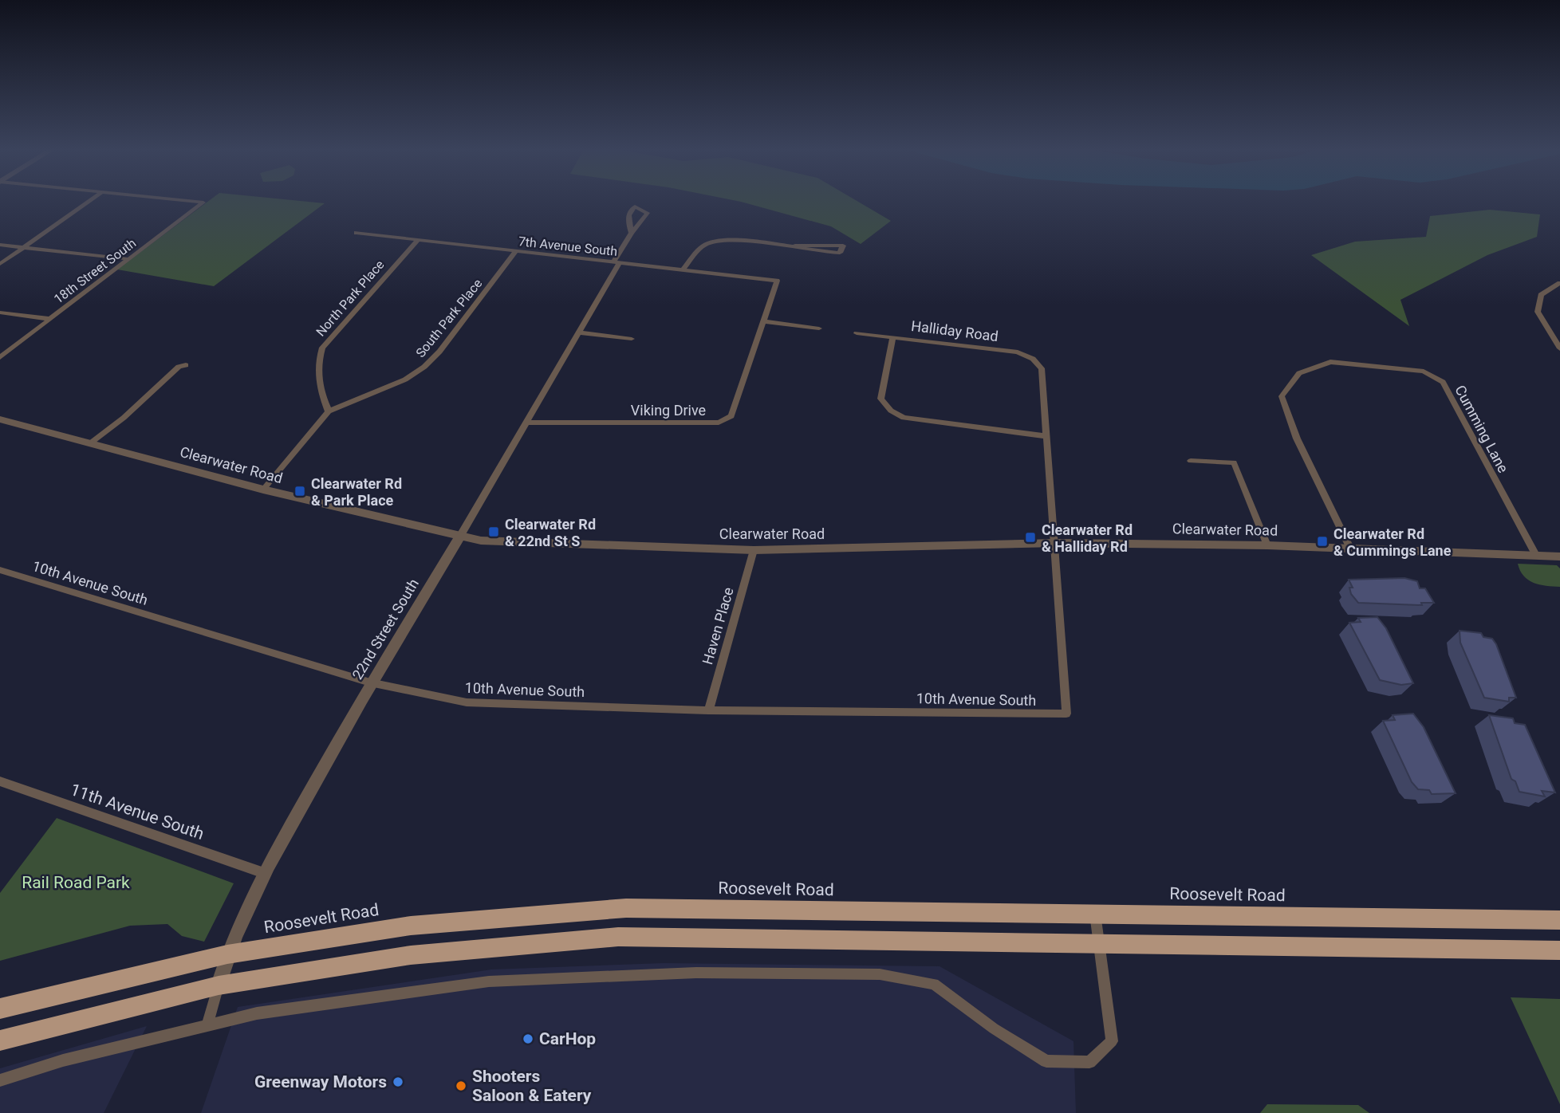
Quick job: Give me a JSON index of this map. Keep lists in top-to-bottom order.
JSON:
{
  "streets": {
    "main road": ["Roosevelt Road"],
    "street": [
      "7th Avenue South",
      "18th Street South",
      "North Park Place",
      "South Park Place",
      "Halliday Road",
      "Viking Drive",
      "Cumming Lane",
      "Clearwater Road",
      "10th Avenue South",
      "Haven Place",
      "22nd Street South",
      "11th Avenue South"
    ]
  },
  "crossings": [
    ["7th Avenue South", "North Park Place"],
    ["7th Avenue South", "South Park Place"],
    ["7th Avenue South", "Viking Drive"],
    ["7th Avenue South", "22nd Street South"],
    ["North Park Place", "South Park Place"],
    ["Halliday Road", "Clearwater Road"],
    ["Halliday Road", "10th Avenue South"],
    ["Viking Drive", "22nd Street South"],
    ["Cumming Lane", "Clearwater Road"],
    ["Clearwater Road", "Haven Place"],
    ["Clearwater Road", "22nd Street South"],
    ["10th Avenue South", "Haven Place"],
    ["10th Avenue South", "22nd Street South"],
    ["22nd Street South", "11th Avenue South"],
    ["22nd Street South", "Roosevelt Road"]
  ],
  "parks": ["Rail Road Park"],
  "places": {
    "transit": [
      "Clearwater Rd & Park Place",
      "Clearwater Rd & 22nd St S",
      "Clearwater Rd & Halliday Rd",
      "Clearwater Rd & Cummings Lane"
    ],
    "other": ["CarHop", "Greenway Motors", "Shooters Saloon & Eatery"]
  }
}
